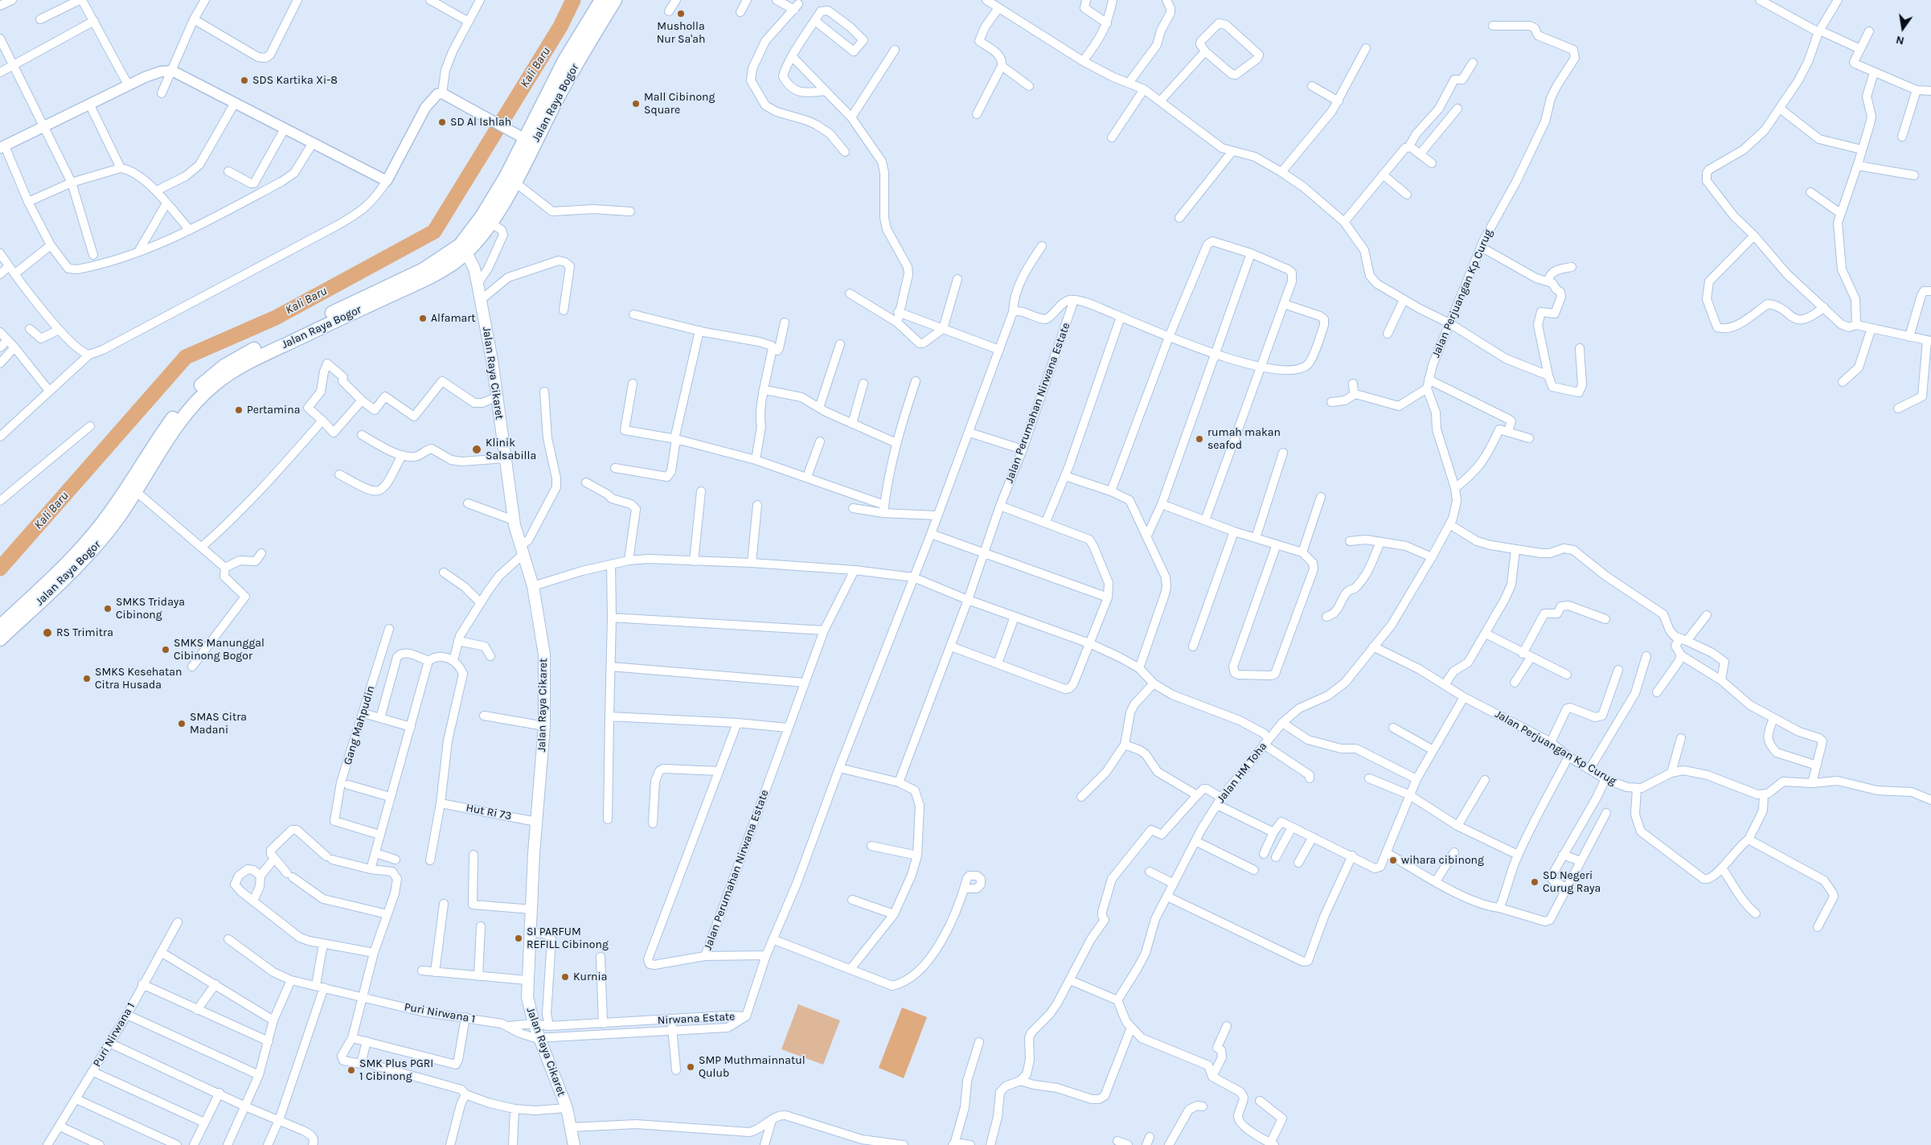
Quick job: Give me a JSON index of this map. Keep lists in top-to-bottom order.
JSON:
{
  "streets": {
    "highway": ["Jalan Raya Bogor"],
    "main road": ["Jalan Raya Cikaret"],
    "street": [
      "Jalan Perjuangan Kp Curug",
      "Jalan Perumahan Nirwana Estate",
      "Gang Mahpudin",
      "Jalan HM Toha",
      "Hut Ri 73",
      "Puri Nirwana 1",
      "Nirwana Estate"
    ]
  },
  "crossings": [
    ["Jalan Raya Bogor", "Jalan Raya Cikaret"],
    ["Jalan Perjuangan Kp Curug", "Jalan HM Toha"],
    ["Jalan Raya Cikaret", "Hut Ri 73"],
    ["Jalan Raya Cikaret", "Puri Nirwana 1"],
    ["Jalan Raya Cikaret", "Nirwana Estate"],
    ["Puri Nirwana 1", "Nirwana Estate"]
  ],
  "water": ["Kali Baru"],
  "places": [
    "Musholla Nur Sa'ah",
    "SDS Kartika Xi-8",
    "Mall Cibinong Square",
    "SD Al Ishlah",
    "Alfamart",
    "Pertamina",
    "rumah makan seafod",
    "Klinik Salsabilla",
    "SMKS Tridaya Cibinong",
    "RS Trimitra",
    "SMKS Manunggal Cibinong Bogor",
    "SMKS Kesehatan Citra Husada",
    "SMAS Citra Madani",
    "wihara cibinong",
    "SD Negeri Curug Raya",
    "SI PARFUM REFILL Cibinong",
    "Kurnia",
    "SMP Muthmainnatul Qulub",
    "SMK Plus PGRI 1 Cibinong"
  ],
  "north": "bottom"
}
